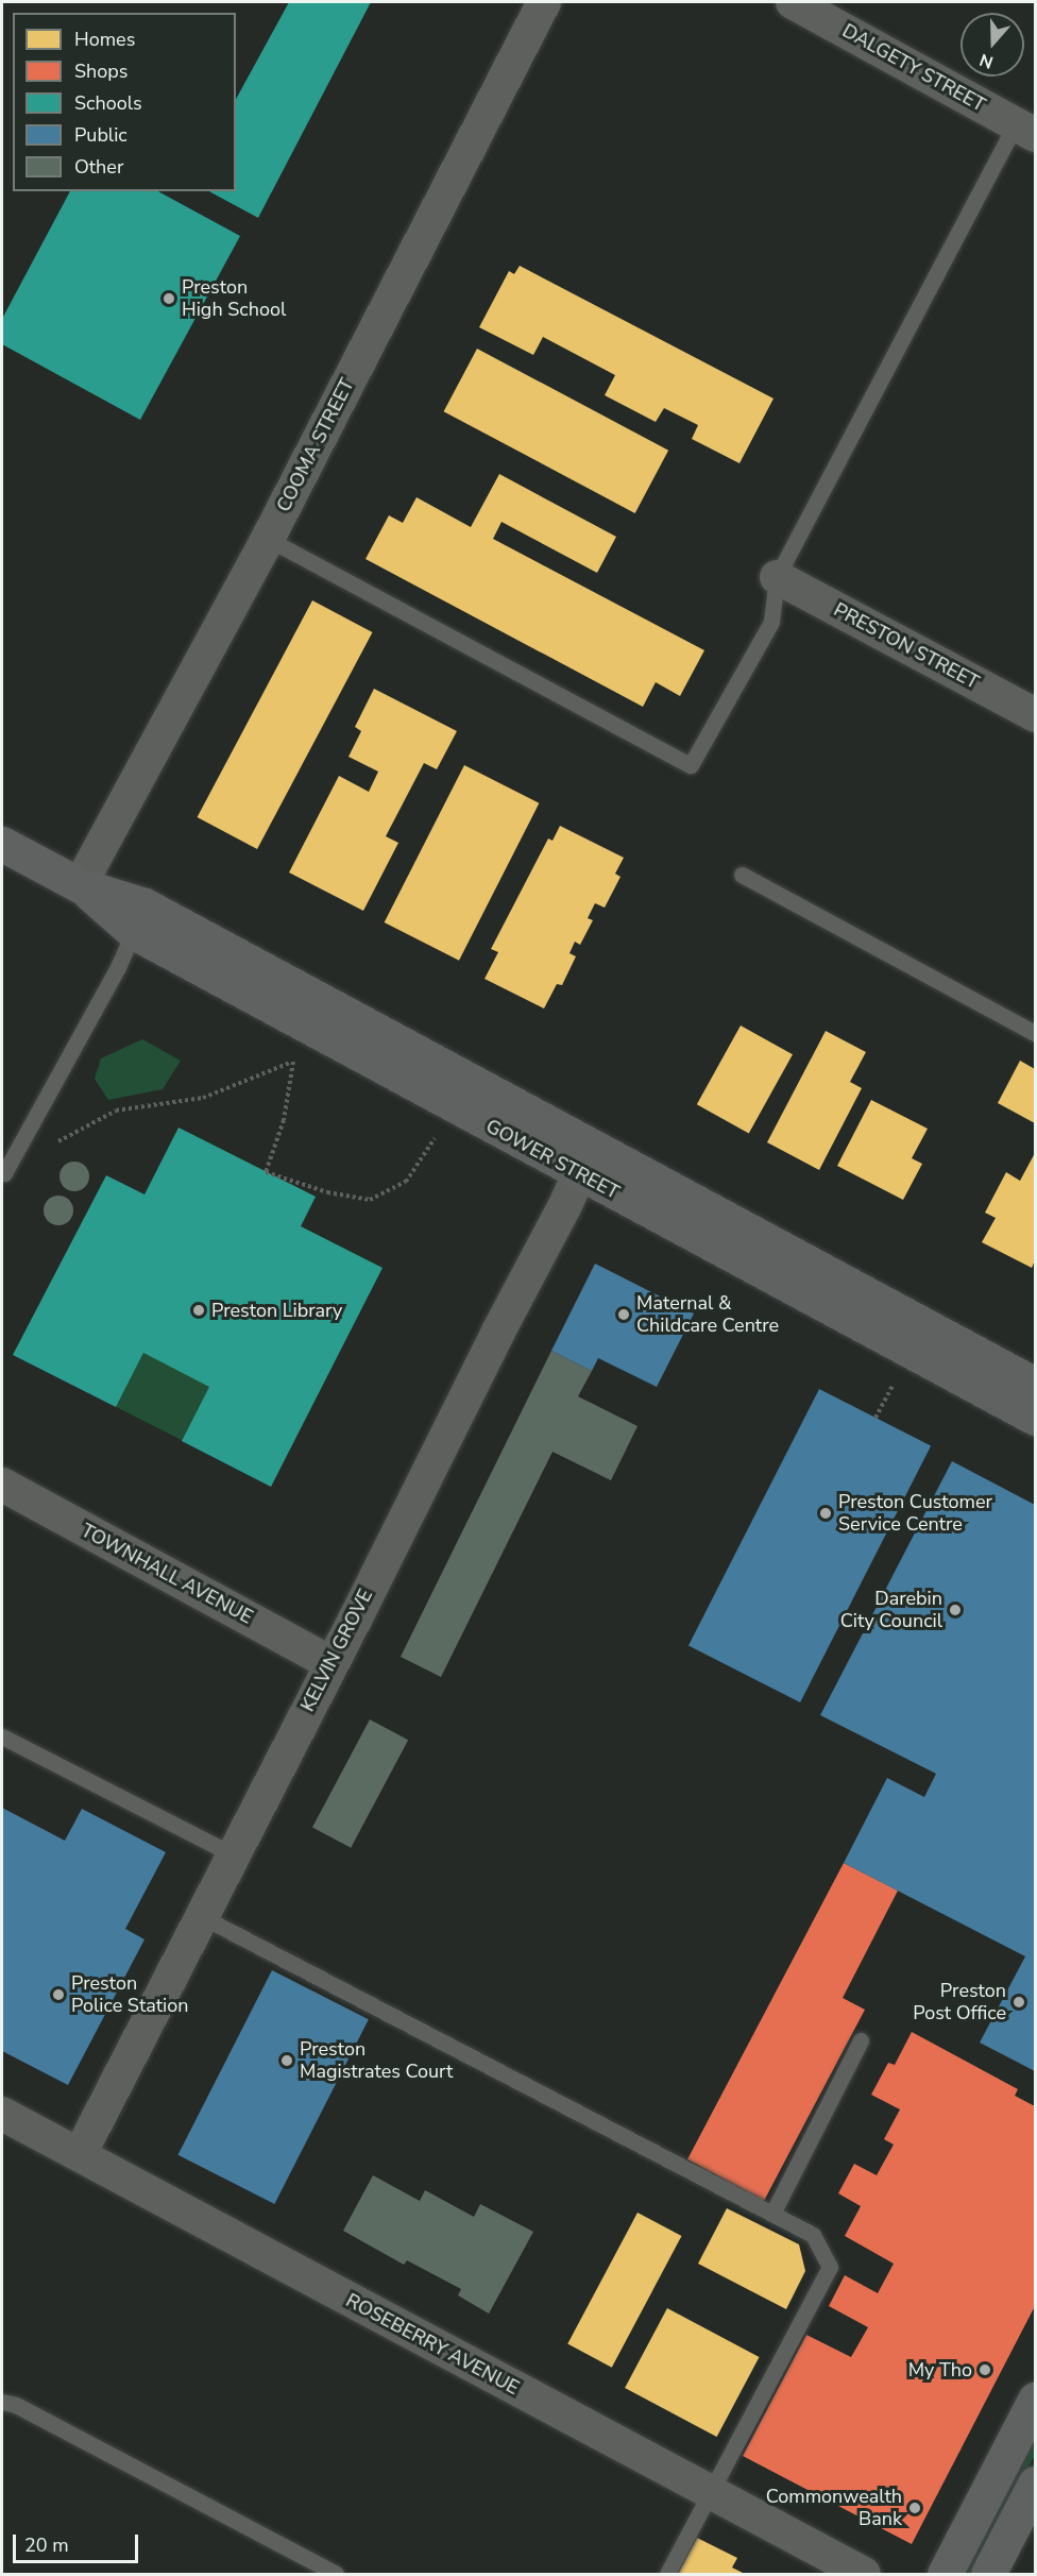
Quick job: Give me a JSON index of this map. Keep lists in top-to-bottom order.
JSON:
{
  "streets": {
    "street": [
      "DALGETY STREET",
      "COOMA STREET",
      "PRESTON STREET",
      "GOWER STREET",
      "TOWNHALL AVENUE",
      "KELVIN GROVE",
      "ROSEBERRY AVENUE"
    ]
  },
  "crossings": [
    ["COOMA STREET", "GOWER STREET"],
    ["GOWER STREET", "KELVIN GROVE"],
    ["TOWNHALL AVENUE", "KELVIN GROVE"],
    ["KELVIN GROVE", "ROSEBERRY AVENUE"]
  ],
  "places": [
    "Preston High School",
    "Preston Library",
    "Maternal & Childcare Centre",
    "Preston Customer Service Centre",
    "Darebin City Council",
    "Preston Police Station",
    "Preston Post Office",
    "Preston Magistrates Court",
    "My Tho",
    "Commonwealth Bank"
  ],
  "legend": [
    "Homes",
    "Shops",
    "Schools",
    "Public",
    "Other"
  ],
  "scale_bar": "20 m",
  "north": "bottom"
}
